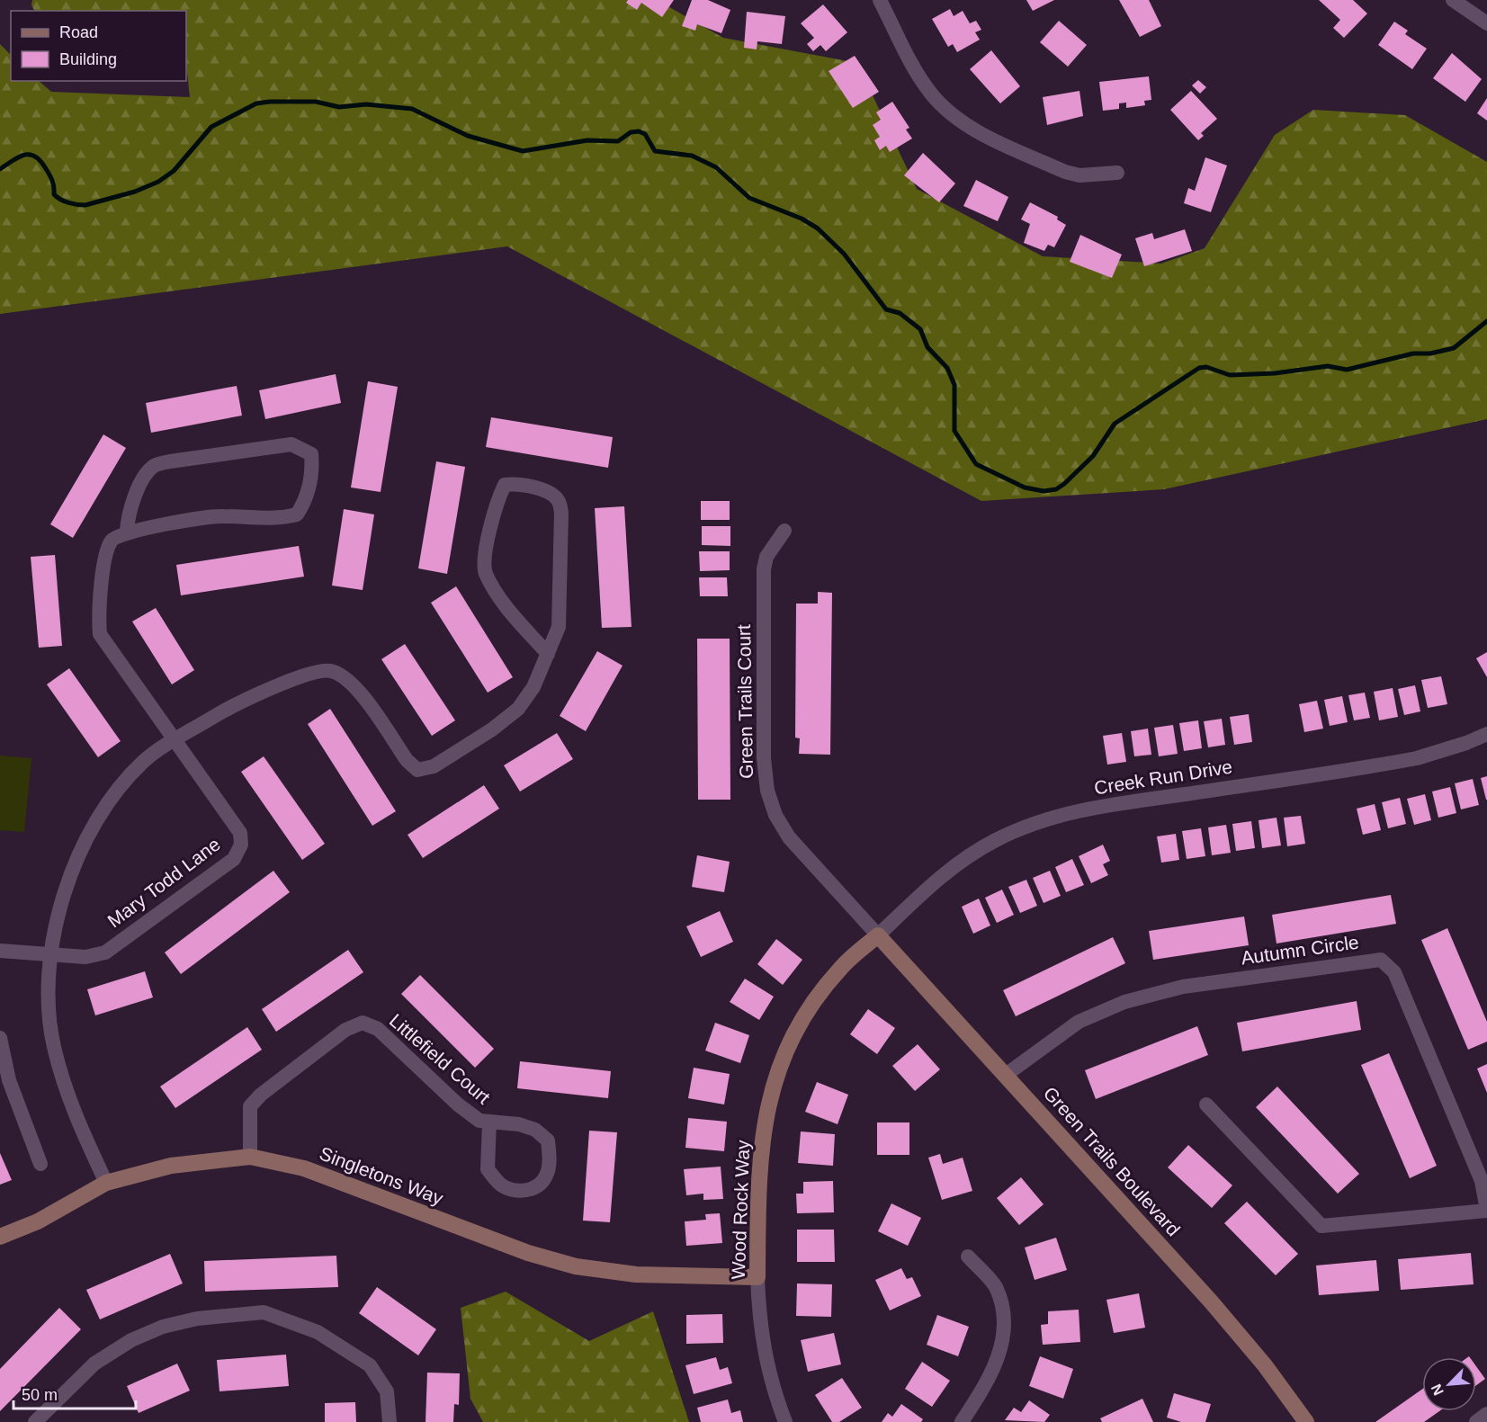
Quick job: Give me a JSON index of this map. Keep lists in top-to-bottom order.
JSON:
{
  "streets": {
    "street": [
      "Green Trails Court",
      "Creek Run Drive",
      "Mary Todd Lane",
      "Autumn Circle",
      "Littlefield Court",
      "Green Trails Boulevard",
      "Singletons Way",
      "Wood Rock Way"
    ]
  },
  "crossings": [
    ["Green Trails Court", "Creek Run Drive"],
    ["Green Trails Court", "Green Trails Boulevard"],
    ["Green Trails Court", "Wood Rock Way"],
    ["Creek Run Drive", "Green Trails Boulevard"],
    ["Creek Run Drive", "Wood Rock Way"],
    ["Autumn Circle", "Green Trails Boulevard"],
    ["Littlefield Court", "Singletons Way"],
    ["Green Trails Boulevard", "Wood Rock Way"],
    ["Singletons Way", "Wood Rock Way"]
  ],
  "legend": ["Road", "Building"],
  "scale_bar": "50 m",
  "north": "bottom left"
}
